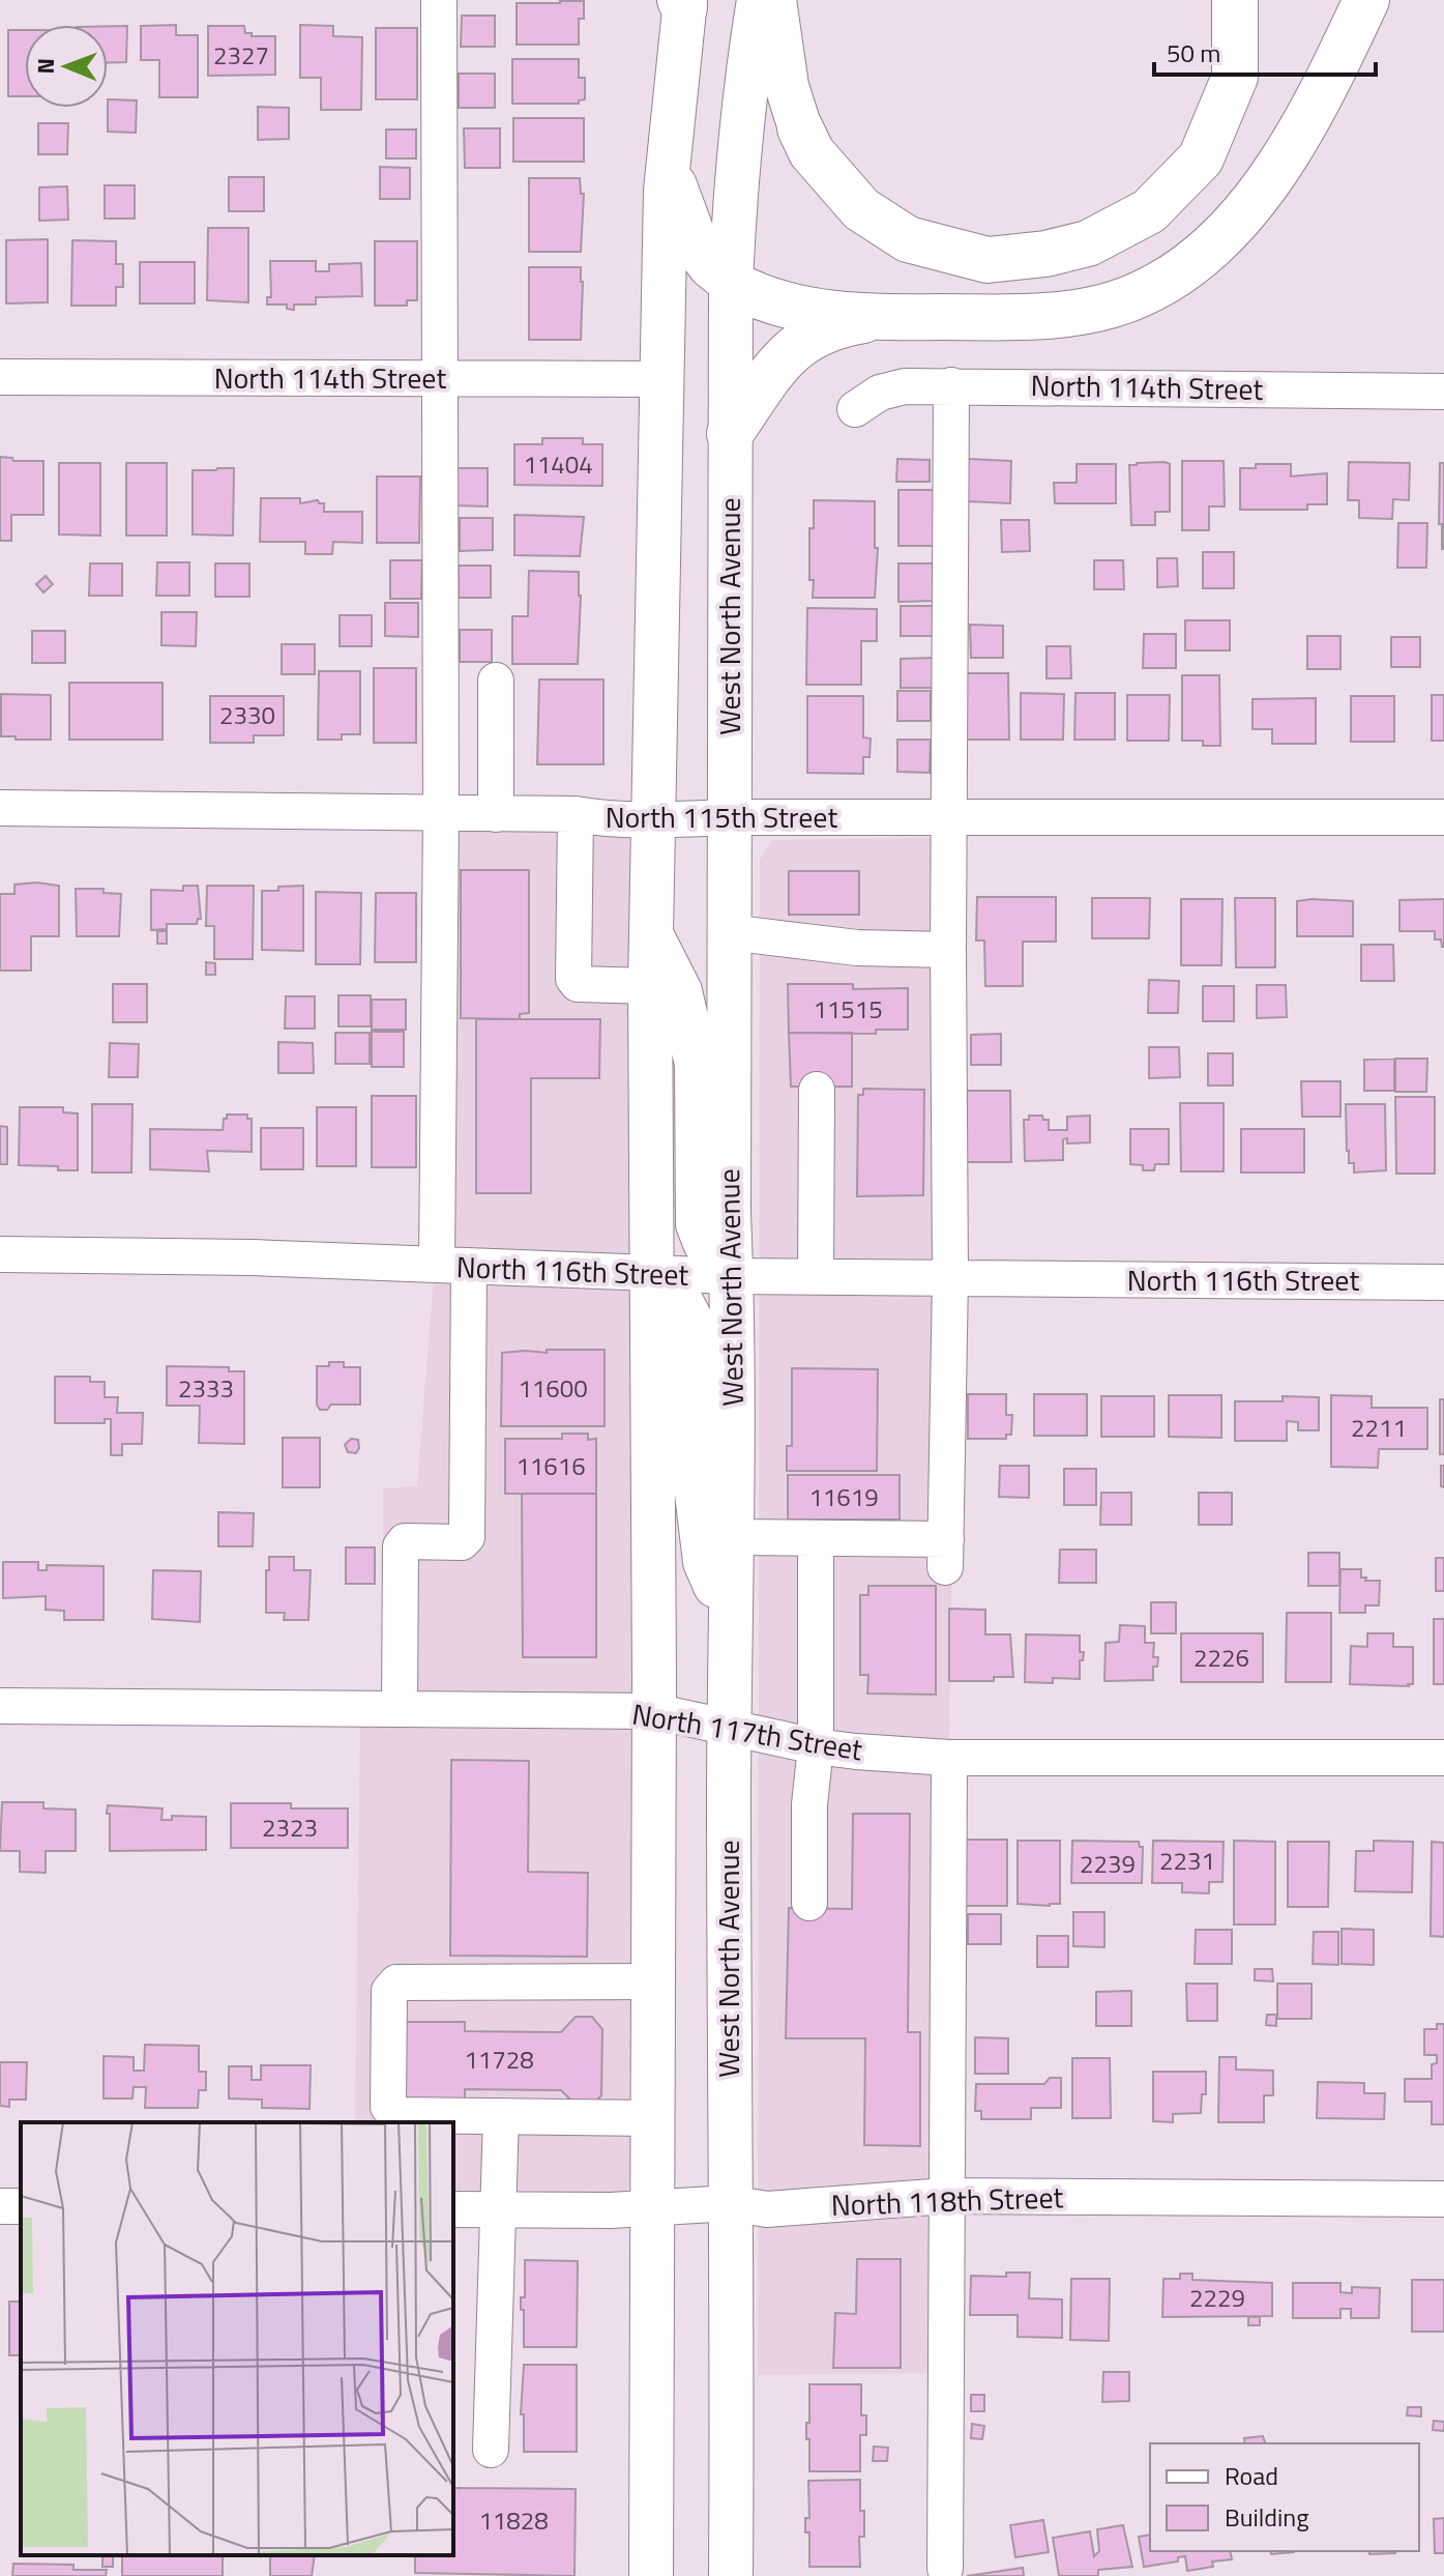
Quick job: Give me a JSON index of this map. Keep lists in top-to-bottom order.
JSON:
{
  "streets": {
    "main road": ["West North Avenue"],
    "street": [
      "North 114th Street",
      "North 115th Street",
      "North 116th Street",
      "North 117th Street",
      "North 118th Street"
    ]
  },
  "crossings": [
    ["West North Avenue", "North 115th Street"],
    ["West North Avenue", "North 116th Street"],
    ["West North Avenue", "North 117th Street"],
    ["West North Avenue", "North 118th Street"]
  ],
  "house_numbers": [
    "2327",
    "11404",
    "2330",
    "11515",
    "2333",
    "11600",
    "2211",
    "11616",
    "11619",
    "2226",
    "2323",
    "2231",
    "2239",
    "11728",
    "2229",
    "11828"
  ],
  "legend": ["Road", "Building"],
  "scale_bar": "50 m",
  "north": "left"
}
